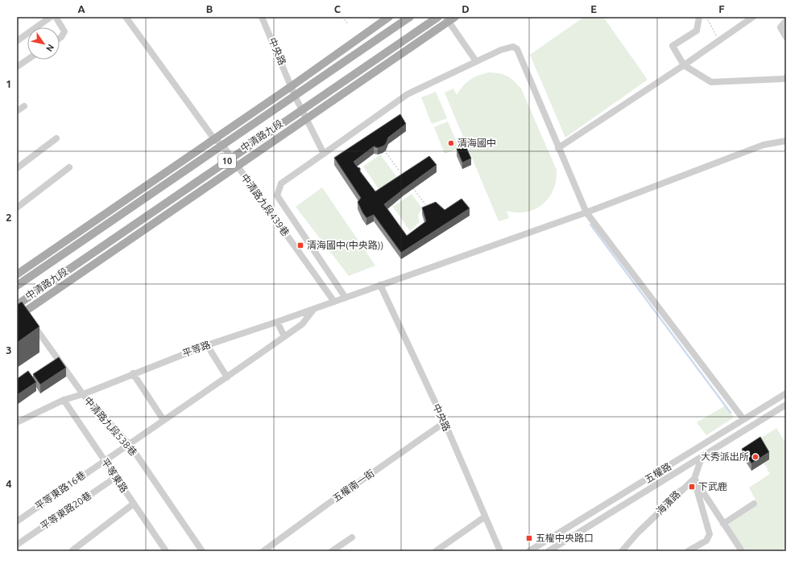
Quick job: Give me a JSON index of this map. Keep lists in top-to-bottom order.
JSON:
{
  "streets": {
    "main road": ["中清路九段", "10"],
    "street": [
      "中央路",
      "中清路九段439巷",
      "平等路",
      "中清路九段538巷",
      "五權路",
      "平等東路",
      "五權南一街",
      "平等東路16巷",
      "海濱路",
      "平等東路20巷"
    ]
  },
  "crossings": [
    ["中央路", "中清路九段"],
    ["中央路", "平等路"],
    ["中央路", "五權南一街"],
    ["中清路九段", "中清路九段439巷"],
    ["中清路九段", "中清路九段538巷"],
    ["中清路九段439巷", "平等路"],
    ["平等路", "中清路九段538巷"],
    ["平等路", "平等東路"],
    ["平等路", "平等東路16巷"],
    ["中清路九段538巷", "平等東路16巷"],
    ["五權路", "海濱路"],
    ["平等東路", "平等東路16巷"],
    ["平等東路", "平等東路20巷"]
  ],
  "places": {
    "other": ["清海國中", "大秀派出所"],
    "transit": ["清海國中(中央路))", "下武鹿", "五權中央路口"]
  },
  "north": "bottom right",
  "grid": {
    "columns": [
      "A",
      "B",
      "C",
      "D",
      "E",
      "F"
    ],
    "rows": [
      "1",
      "2",
      "3",
      "4"
    ]
  }
}
